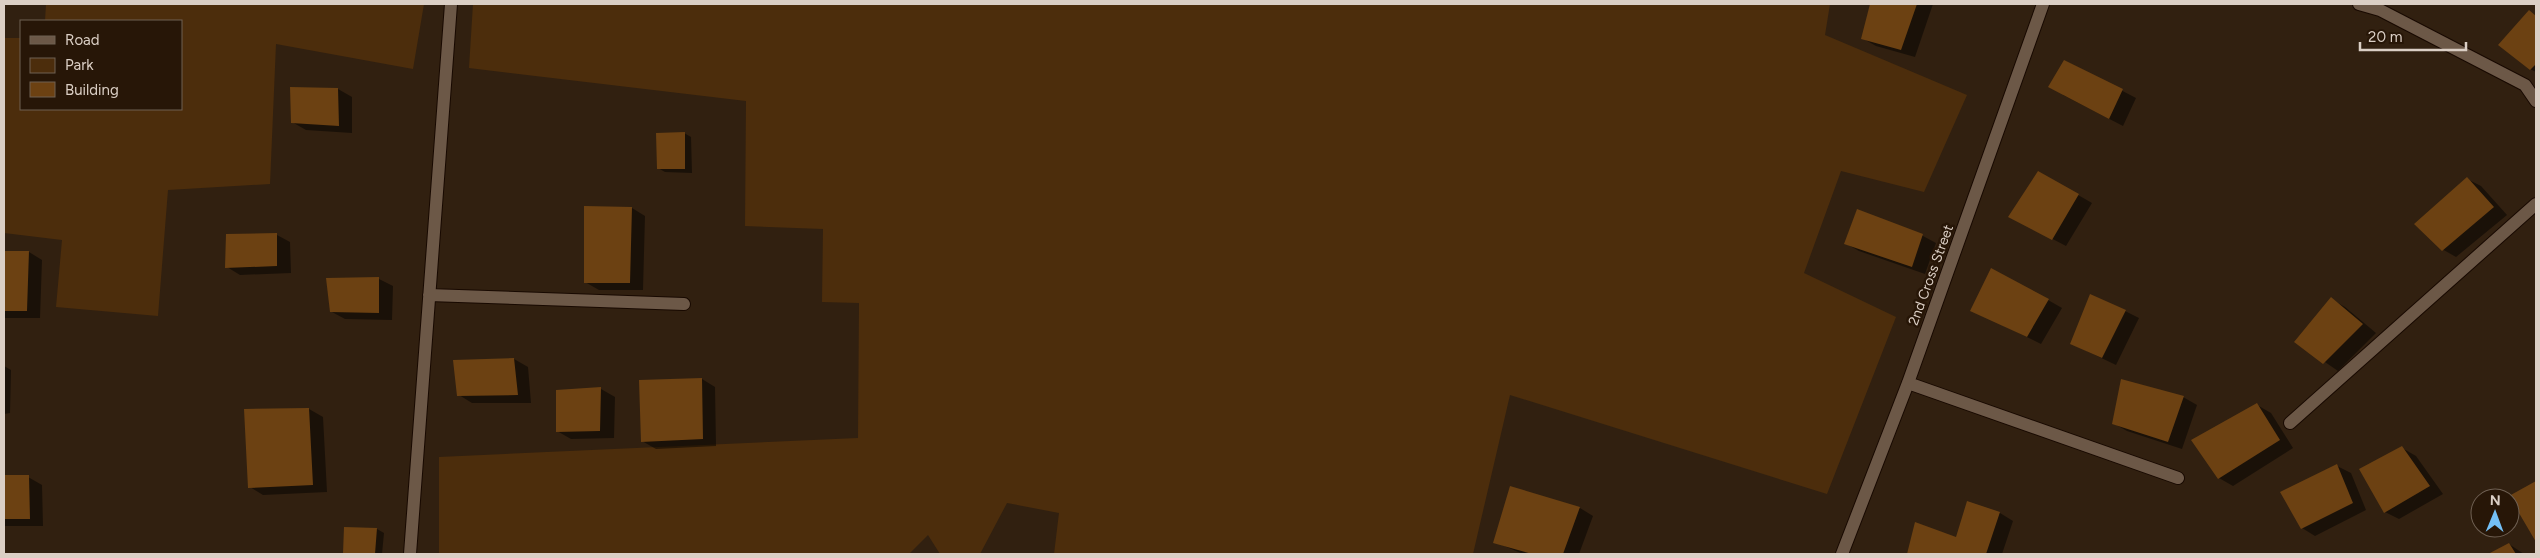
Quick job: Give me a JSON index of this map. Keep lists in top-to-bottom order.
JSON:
{
  "streets": {
    "street": ["2nd Cross Street"]
  },
  "legend": ["Road", "Park", "Building"],
  "scale_bar": "20 m",
  "north": "top"
}
